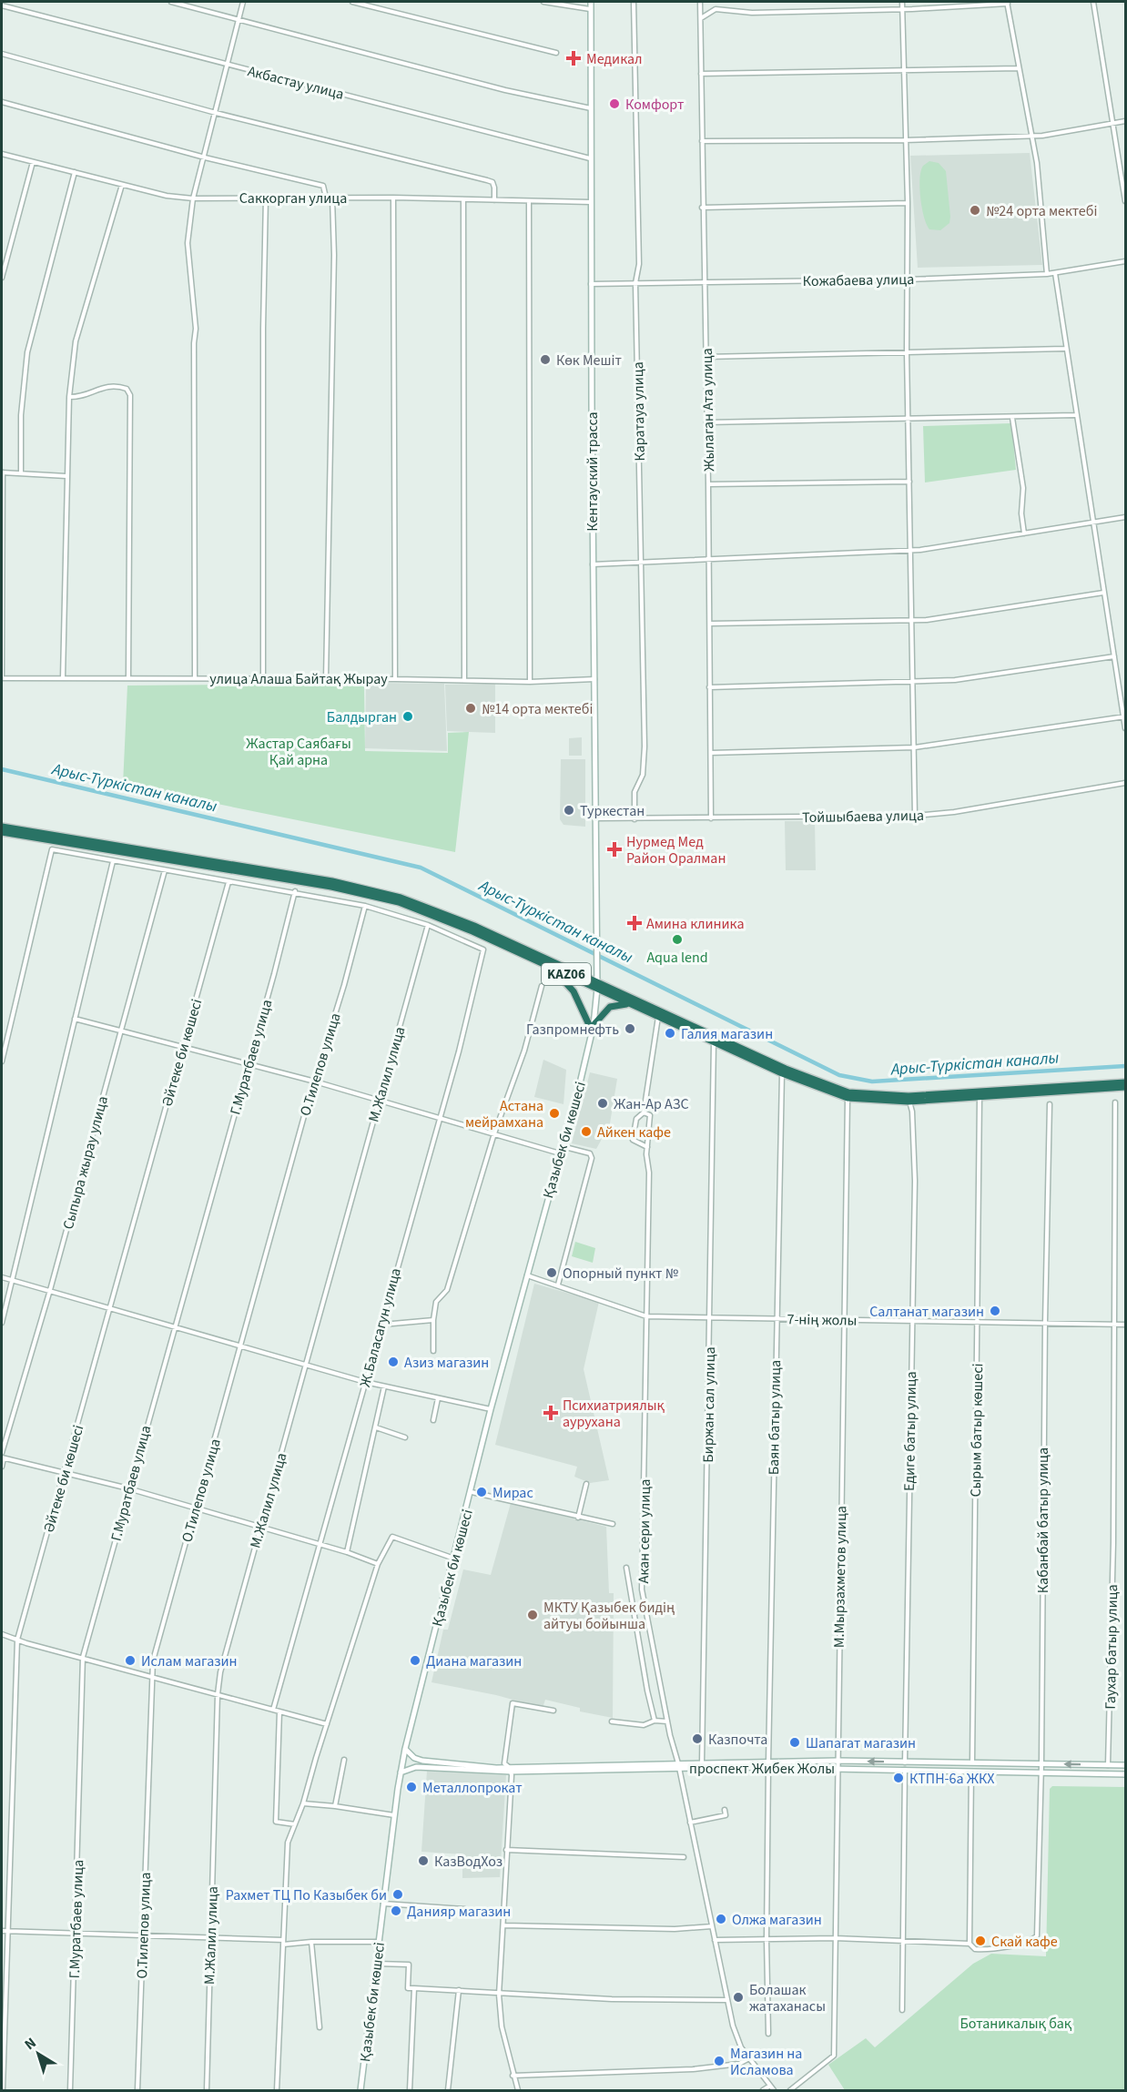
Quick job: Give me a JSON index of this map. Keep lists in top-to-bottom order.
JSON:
{
  "streets": {
    "highway": ["KАZ06"],
    "main road": ["Кентауский трасса", "Қазыбек би көшесі", "проспект Жибек Жолы"],
    "street": [
      "Акбастау улица",
      "Саккорган улица",
      "Кожабаева улица",
      "Жылаган Ата улица",
      "Каратауа улица",
      "улица Алаша Байтақ Жырау",
      "Тойшыбаева улица",
      "Әйтеке би көшесі",
      "Г.Муратбаев улица",
      "О.Тилепов улица",
      "М.Жалил улица",
      "Сыпыра жырау улица",
      "7-нің жолы",
      "Ж.Баласагун улица",
      "Биржан сал улица",
      "Баян батыр улица",
      "Сырым батыр көшесі",
      "Едиге батыр улица",
      "Кабанбай батыр улица",
      "Акан сери улица",
      "М.Мырзахметов улица",
      "Гаухар батыр улица"
    ]
  },
  "crossings": [
    ["Акбастау улица", "Кентауский трасса"],
    ["Саккорган улица", "Кентауский трасса"],
    ["Кожабаева улица", "Жылаган Ата улица"],
    ["Кожабаева улица", "Каратауа улица"],
    ["Кожабаева улица", "Кентауский трасса"],
    ["Жылаган Ата улица", "Тойшыбаева улица"],
    ["Каратауа улица", "Тойшыбаева улица"],
    ["Кентауский трасса", "улица Алаша Байтақ Жырау"],
    ["Кентауский трасса", "Тойшыбаева улица"],
    ["Кентауский трасса", "Қазыбек би көшесі"],
    ["KАZ06", "Қазыбек би көшесі"],
    ["KАZ06", "Биржан сал улица"],
    ["KАZ06", "Баян батыр улица"],
    ["KАZ06", "Сырым батыр көшесі"],
    ["KАZ06", "Едиге батыр улица"],
    ["KАZ06", "Акан сери улица"],
    ["KАZ06", "М.Мырзахметов улица"],
    ["М.Жалил улица", "Ж.Баласагун улица"],
    ["Қазыбек би көшесі", "7-нің жолы"],
    ["Қазыбек би көшесі", "проспект Жибек Жолы"],
    ["7-нің жолы", "Биржан сал улица"],
    ["7-нің жолы", "Баян батыр улица"],
    ["7-нің жолы", "Сырым батыр көшесі"],
    ["7-нің жолы", "Едиге батыр улица"],
    ["7-нің жолы", "Кабанбай батыр улица"],
    ["7-нің жолы", "Акан сери улица"],
    ["7-нің жолы", "М.Мырзахметов улица"],
    ["7-нің жолы", "Гаухар батыр улица"],
    ["Биржан сал улица", "проспект Жибек Жолы"],
    ["Баян батыр улица", "проспект Жибек Жолы"],
    ["Сырым батыр көшесі", "проспект Жибек Жолы"],
    ["Едиге батыр улица", "проспект Жибек Жолы"],
    ["Кабанбай батыр улица", "проспект Жибек Жолы"],
    ["Акан сери улица", "проспект Жибек Жолы"],
    ["М.Мырзахметов улица", "проспект Жибек Жолы"],
    ["Гаухар батыр улица", "проспект Жибек Жолы"]
  ],
  "water": ["Арыс-Түркістан каналы"],
  "parks": ["Жастар Саябағы Қай арна", "Ботаникалық бақ"],
  "places": {
    "health": [
      "Медикал",
      "Нурмед Мед Район Оралман",
      "Амина клиника",
      "Психиатриялық аурухана"
    ],
    "other": [
      "Комфорт",
      "№24 орта мектебі",
      "Көк Мешіт",
      "№14 орта мектебі",
      "Балдырган",
      "Туркестан",
      "Aqua lend",
      "Газпромнефть",
      "Галия магазин",
      "Жан-Ар АЗС",
      "Астана мейрамхана",
      "Айкен кафе",
      "Опорный пункт №",
      "Салтанат магазин",
      "Азиз магазин",
      "Мирас",
      "МКТУ Қазыбек бидің айтуы бойынша",
      "Ислам магазин",
      "Диана магазин",
      "Казпочта",
      "Шапагат магазин",
      "КТПН-6а ЖКХ",
      "Металлопрокат",
      "КазВодХоз",
      "Рахмет ТЦ По Казыбек би",
      "Данияр магазин",
      "Олжа магазин",
      "Скай кафе",
      "Болашак жатаханасы",
      "Магазин на Исламова"
    ]
  },
  "north": "top left"
}
